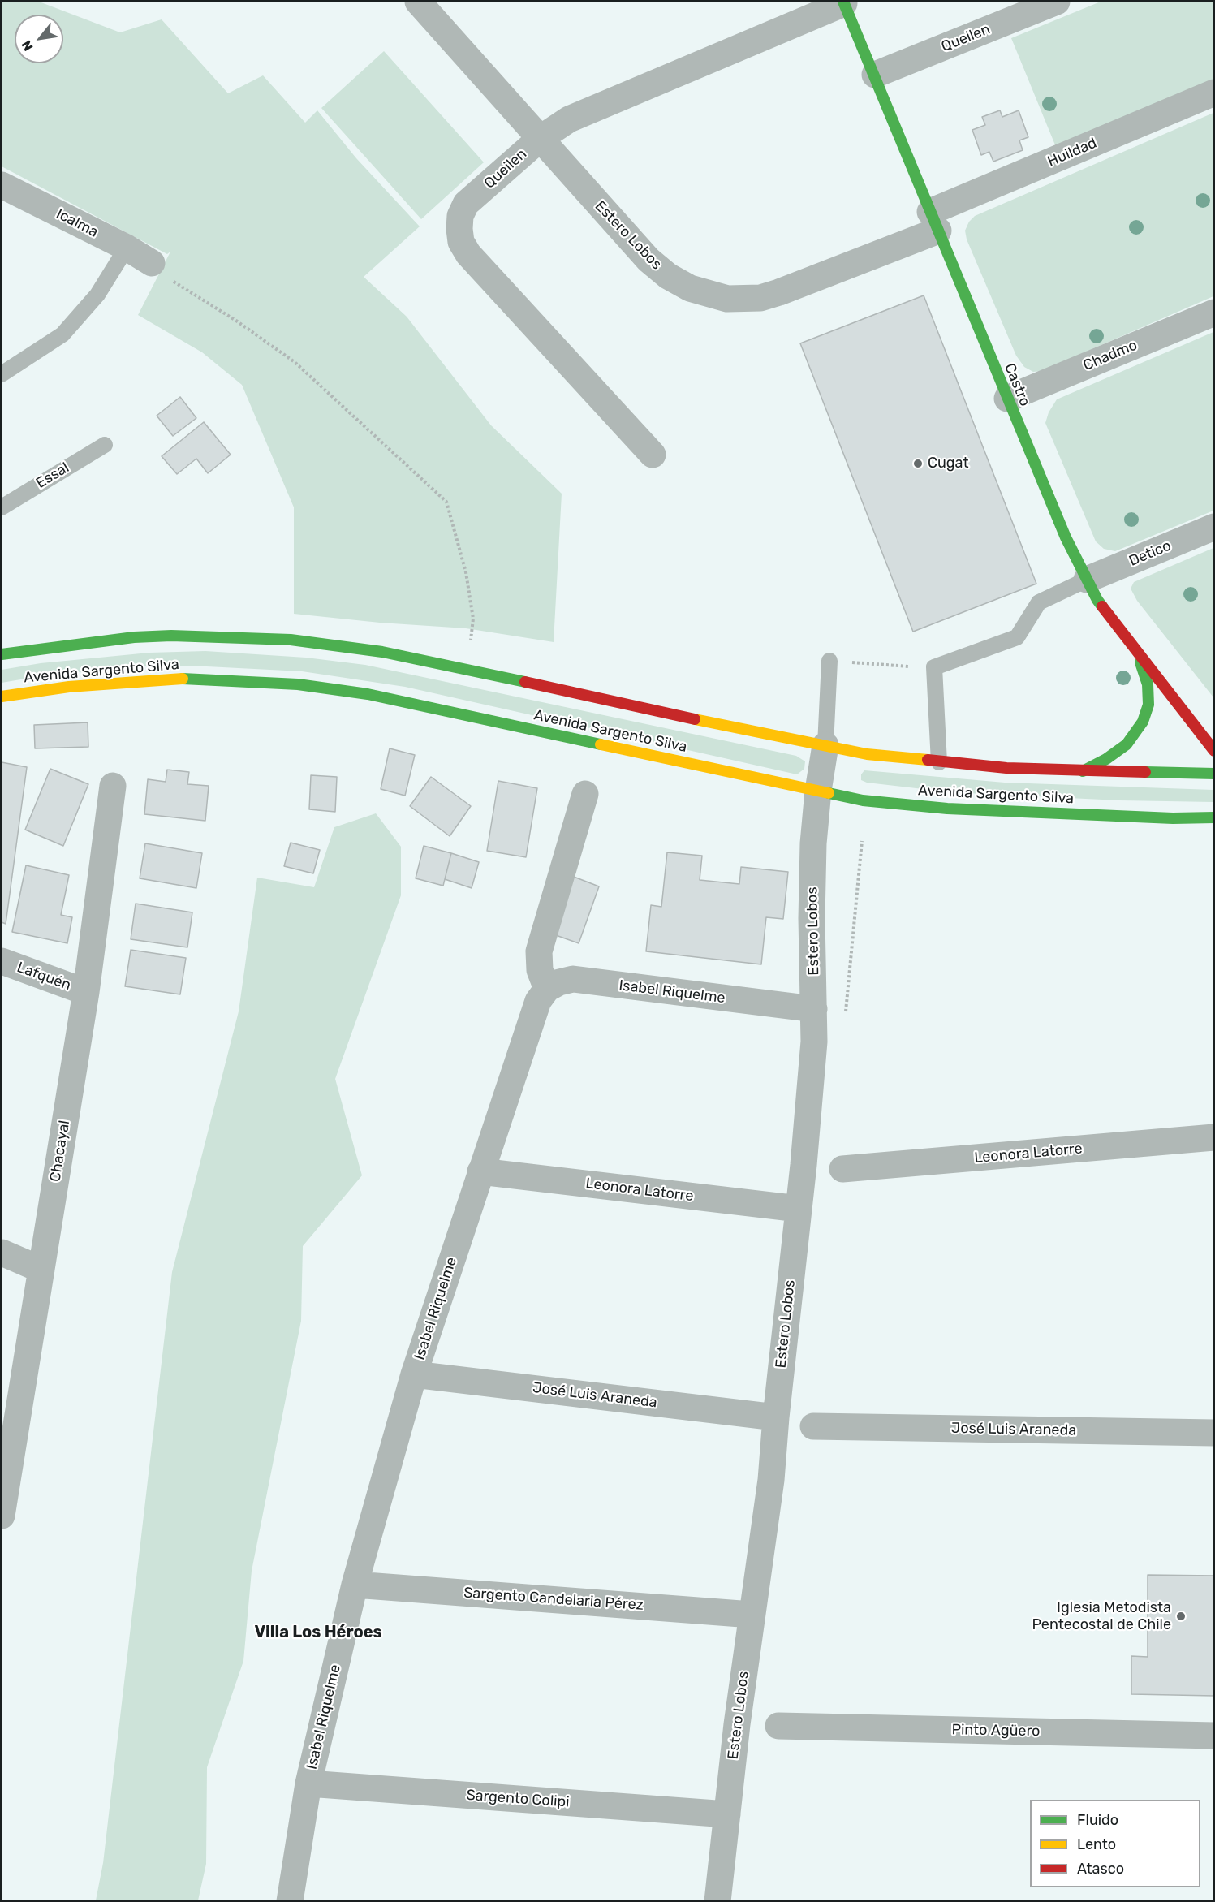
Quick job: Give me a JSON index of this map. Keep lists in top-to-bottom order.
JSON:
{
  "streets": {
    "main road": ["Castro", "Avenida Sargento Silva"],
    "street": [
      "Queilen",
      "Huildad",
      "Icalma",
      "Estero Lobos",
      "Chadmo",
      "Detico",
      "Lafquén",
      "Isabel Riquelme",
      "Chacayal",
      "Leonora Latorre",
      "José Luis Araneda",
      "Sargento Candelaria Pérez",
      "Pinto Agüero",
      "Sargento Colipi"
    ],
    "lane": ["Essal"]
  },
  "crossings": [
    ["Queilen", "Estero Lobos"],
    ["Queilen", "Castro"],
    ["Huildad", "Estero Lobos"],
    ["Huildad", "Castro"],
    ["Estero Lobos", "Castro"],
    ["Estero Lobos", "Avenida Sargento Silva"],
    ["Estero Lobos", "Isabel Riquelme"],
    ["Estero Lobos", "Leonora Latorre"],
    ["Estero Lobos", "José Luis Araneda"],
    ["Estero Lobos", "Sargento Candelaria Pérez"],
    ["Estero Lobos", "Sargento Colipi"],
    ["Chadmo", "Castro"],
    ["Castro", "Detico"],
    ["Lafquén", "Chacayal"],
    ["Isabel Riquelme", "Leonora Latorre"],
    ["Isabel Riquelme", "José Luis Araneda"],
    ["Isabel Riquelme", "Sargento Candelaria Pérez"],
    ["Isabel Riquelme", "Sargento Colipi"]
  ],
  "districts": ["Villa Los Héroes"],
  "places": ["Cugat", "Iglesia Metodista Pentecostal de Chile"],
  "legend": ["Fluido", "Lento", "Atasco"],
  "north": "bottom left"
}
